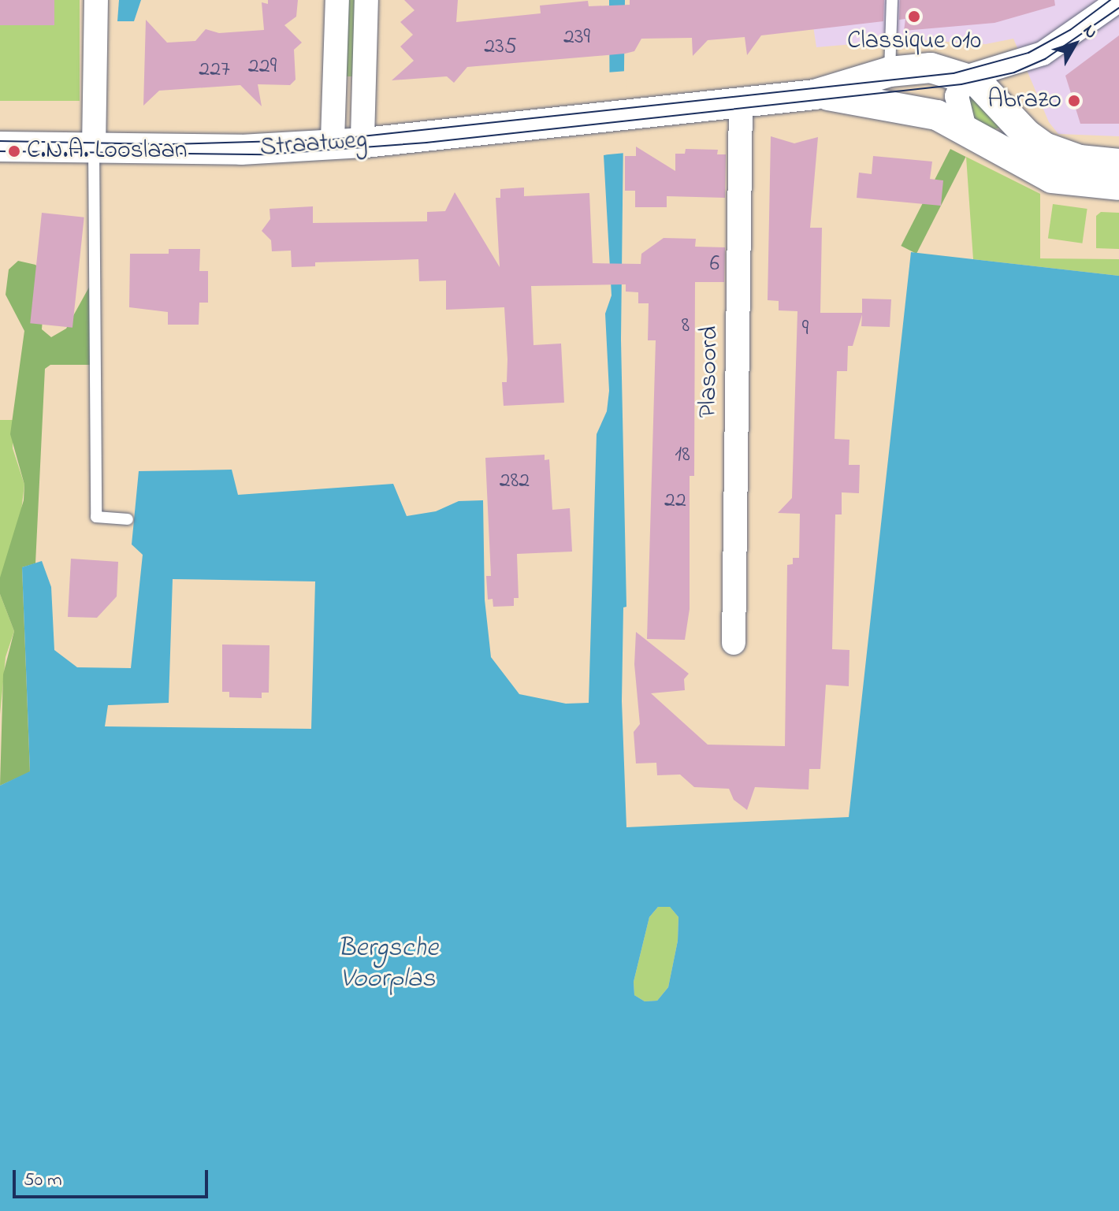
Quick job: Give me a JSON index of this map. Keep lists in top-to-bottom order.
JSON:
{
  "streets": {
    "street": ["Straatweg", "Plasoord"]
  },
  "crossings": [
    ["Straatweg", "Plasoord"]
  ],
  "water": ["Bergsche Voorplas"],
  "places": ["Classique 010", "Abrazo", "C.N.A. Looslaan"],
  "house_numbers": [
    "239",
    "235",
    "229",
    "227",
    "6",
    "8",
    "9",
    "18",
    "282",
    "22"
  ],
  "scale_bar": "50 m",
  "north": "top right"
}
